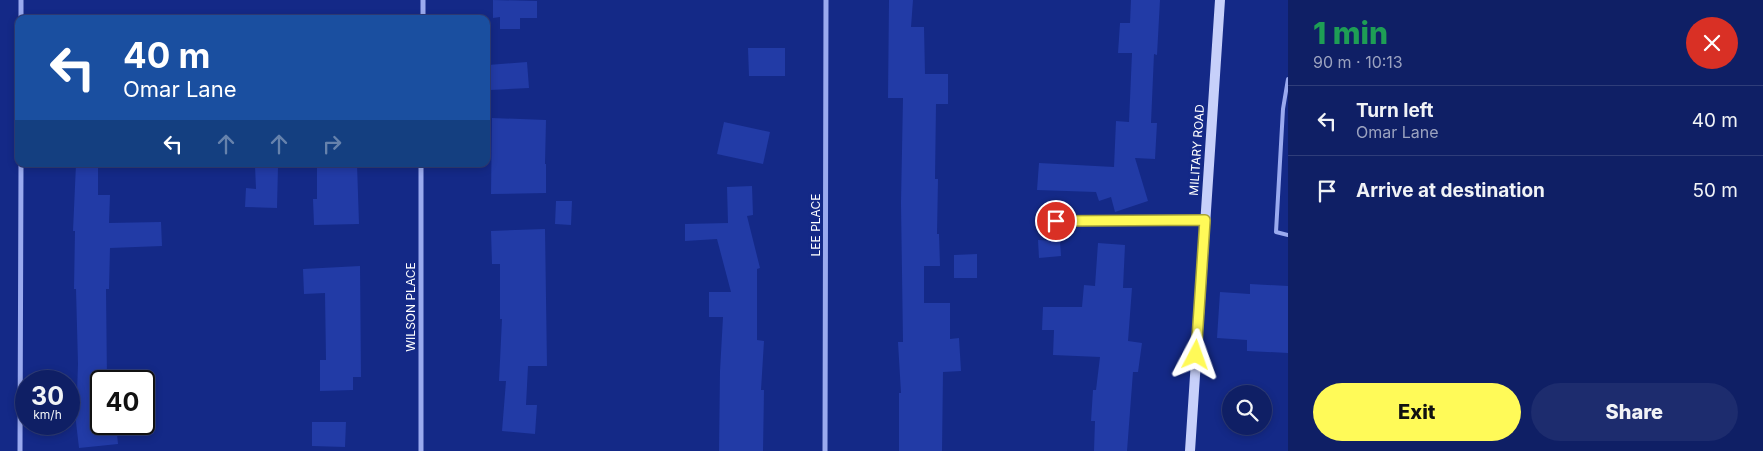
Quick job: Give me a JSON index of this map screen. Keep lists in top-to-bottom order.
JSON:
{
  "streets": {
    "street": ["MILITARY ROAD", "LEE PLACE", "WILSON PLACE"]
  },
  "page": {
    "heading": ["1 min", "90 m · 10:13"],
    "turn": ["40 m", "Omar Lane"],
    "list": [
      {
        "name": "Turn left",
        "note": "Omar Lane",
        "value": "40 m"
      },
      {
        "name": "Arrive at destination",
        "value": "50 m"
      }
    ],
    "speed": "30 km/h",
    "limit": "40",
    "buttons": ["Exit", "Share"]
  }
}
